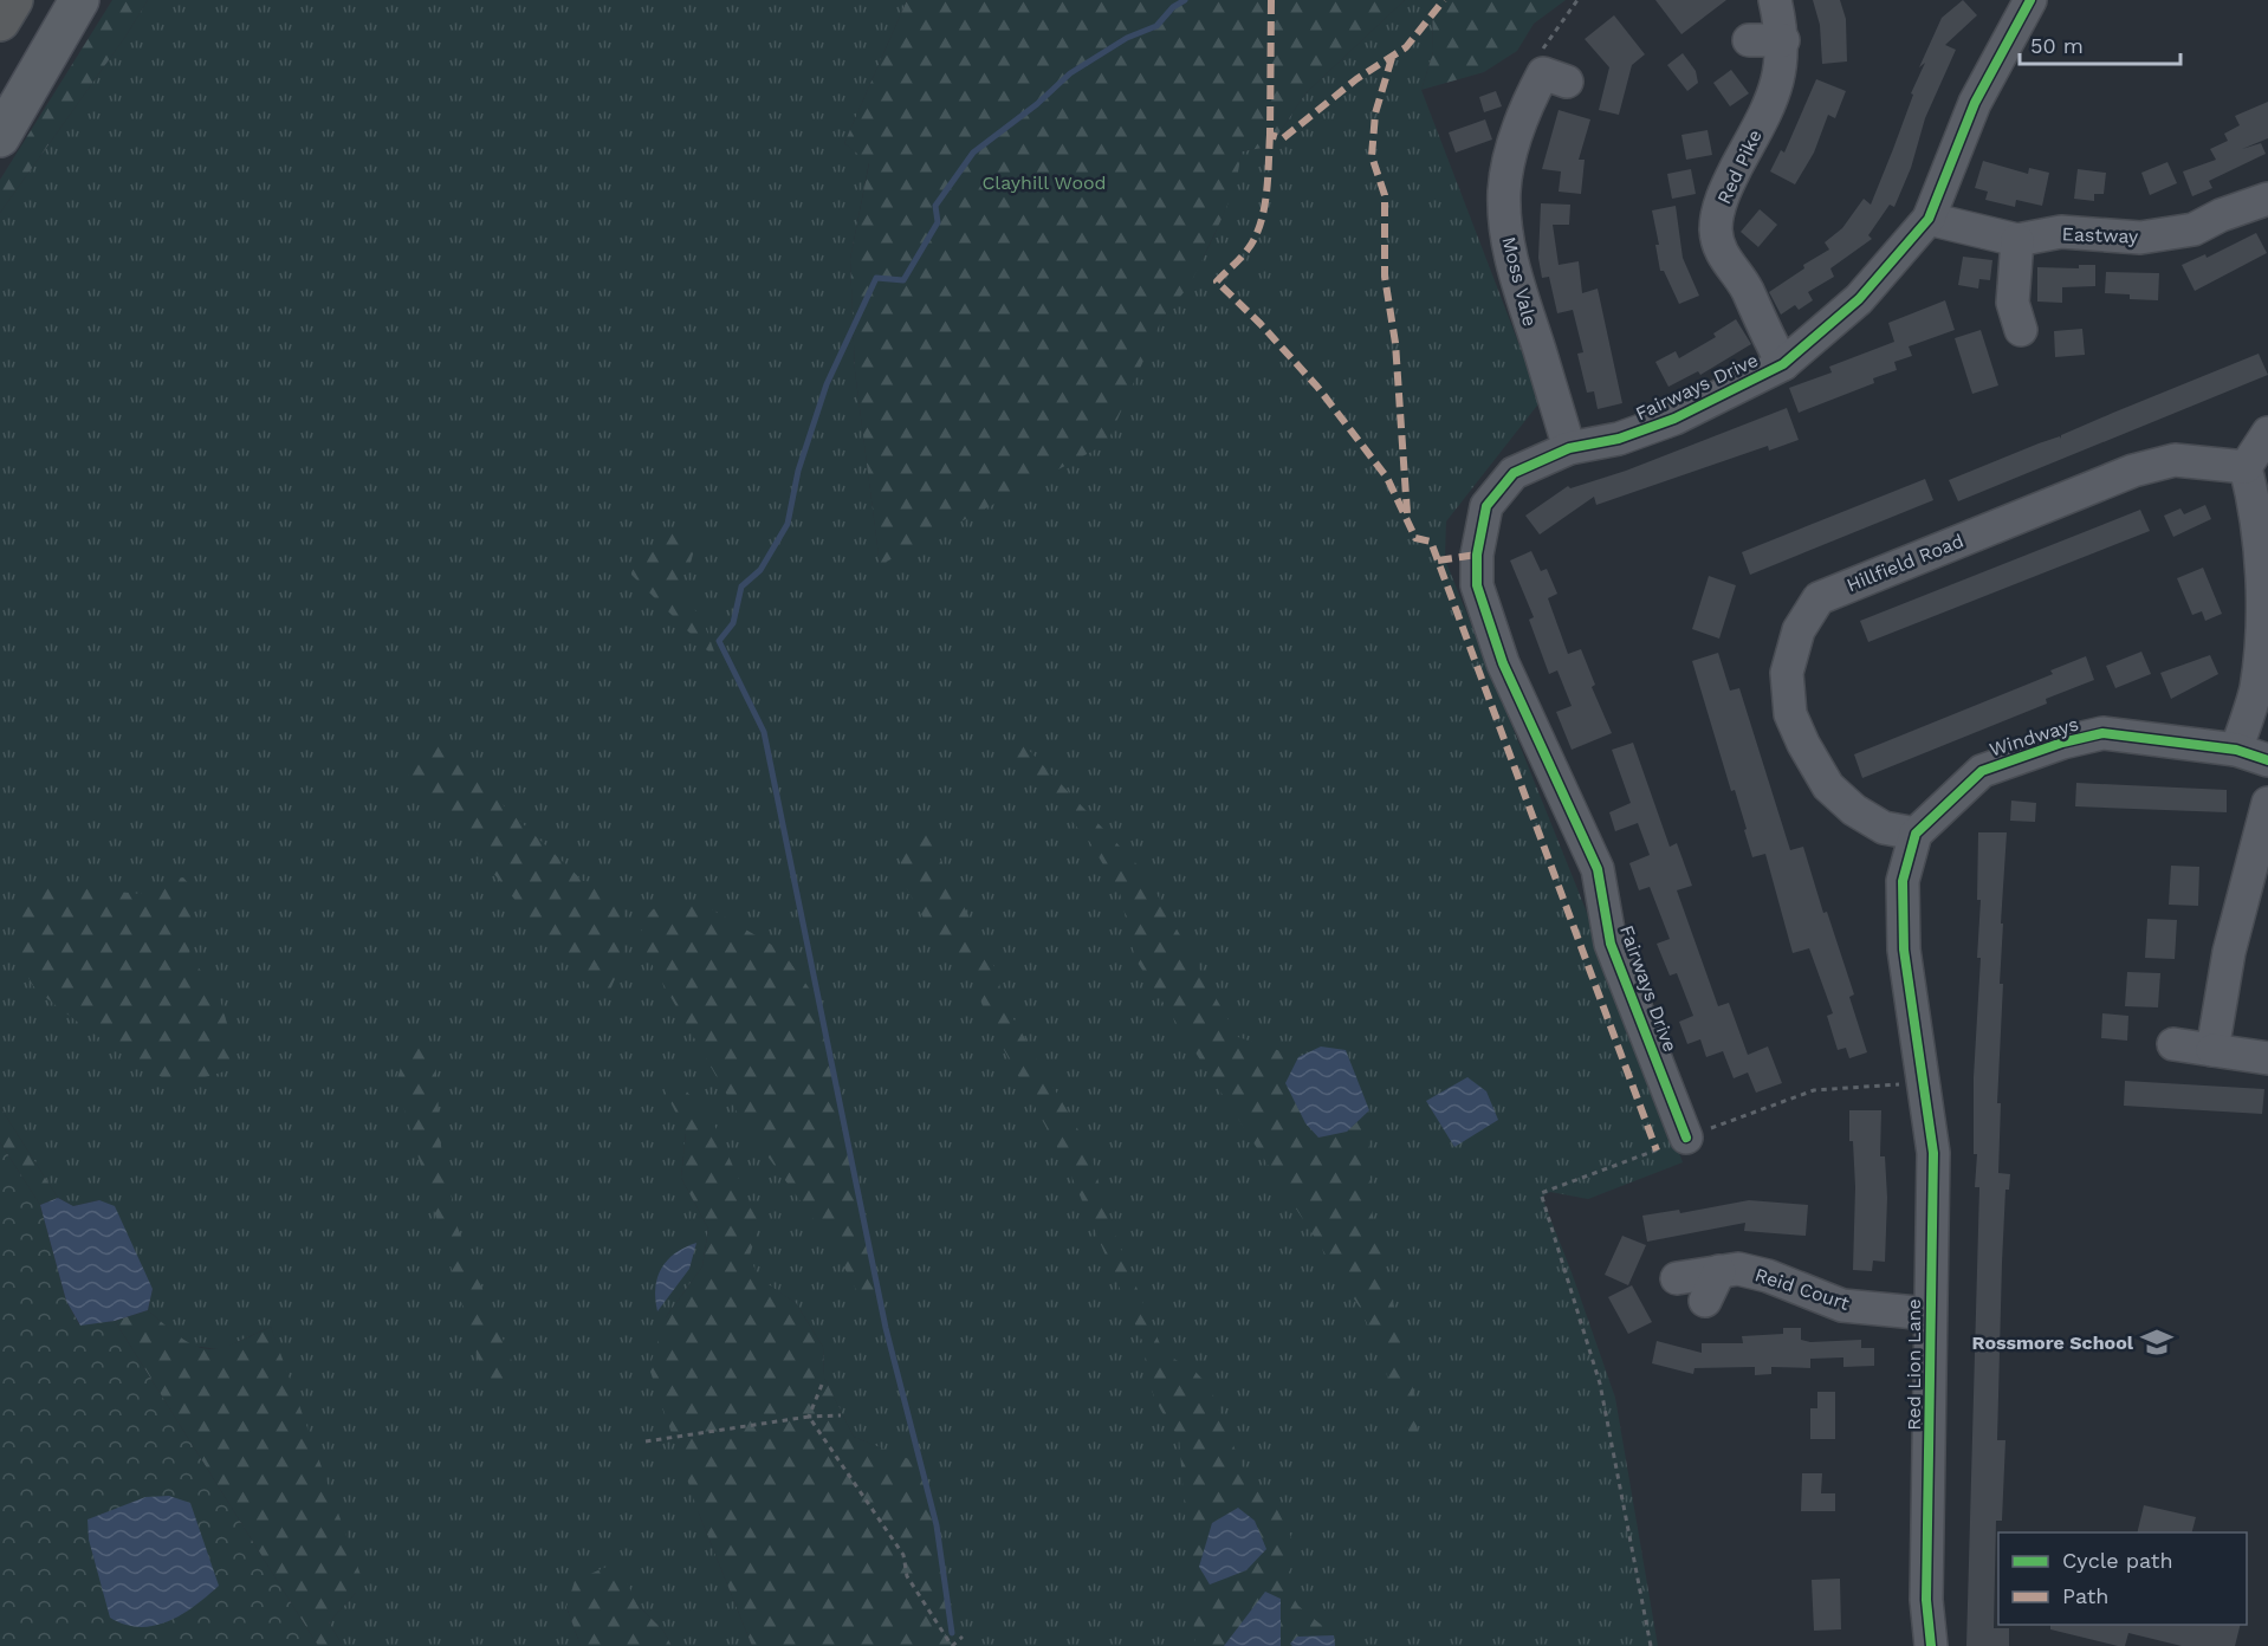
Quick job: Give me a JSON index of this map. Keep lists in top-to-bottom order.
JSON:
{
  "streets": {
    "street": [
      "Red Pike",
      "Eastway",
      "Moss Vale",
      "Fairways Drive",
      "Hillfield Road",
      "Windways",
      "Reid Court",
      "Red Lion Lane"
    ]
  },
  "crossings": [
    ["Red Pike", "Fairways Drive"],
    ["Eastway", "Fairways Drive"],
    ["Moss Vale", "Fairways Drive"],
    ["Hillfield Road", "Windways"],
    ["Reid Court", "Red Lion Lane"]
  ],
  "parks": ["Clayhill Wood"],
  "places": {
    "school or university": ["Rossmore School"]
  },
  "legend": ["Cycle path", "Path"],
  "scale_bar": "50 m"
}
